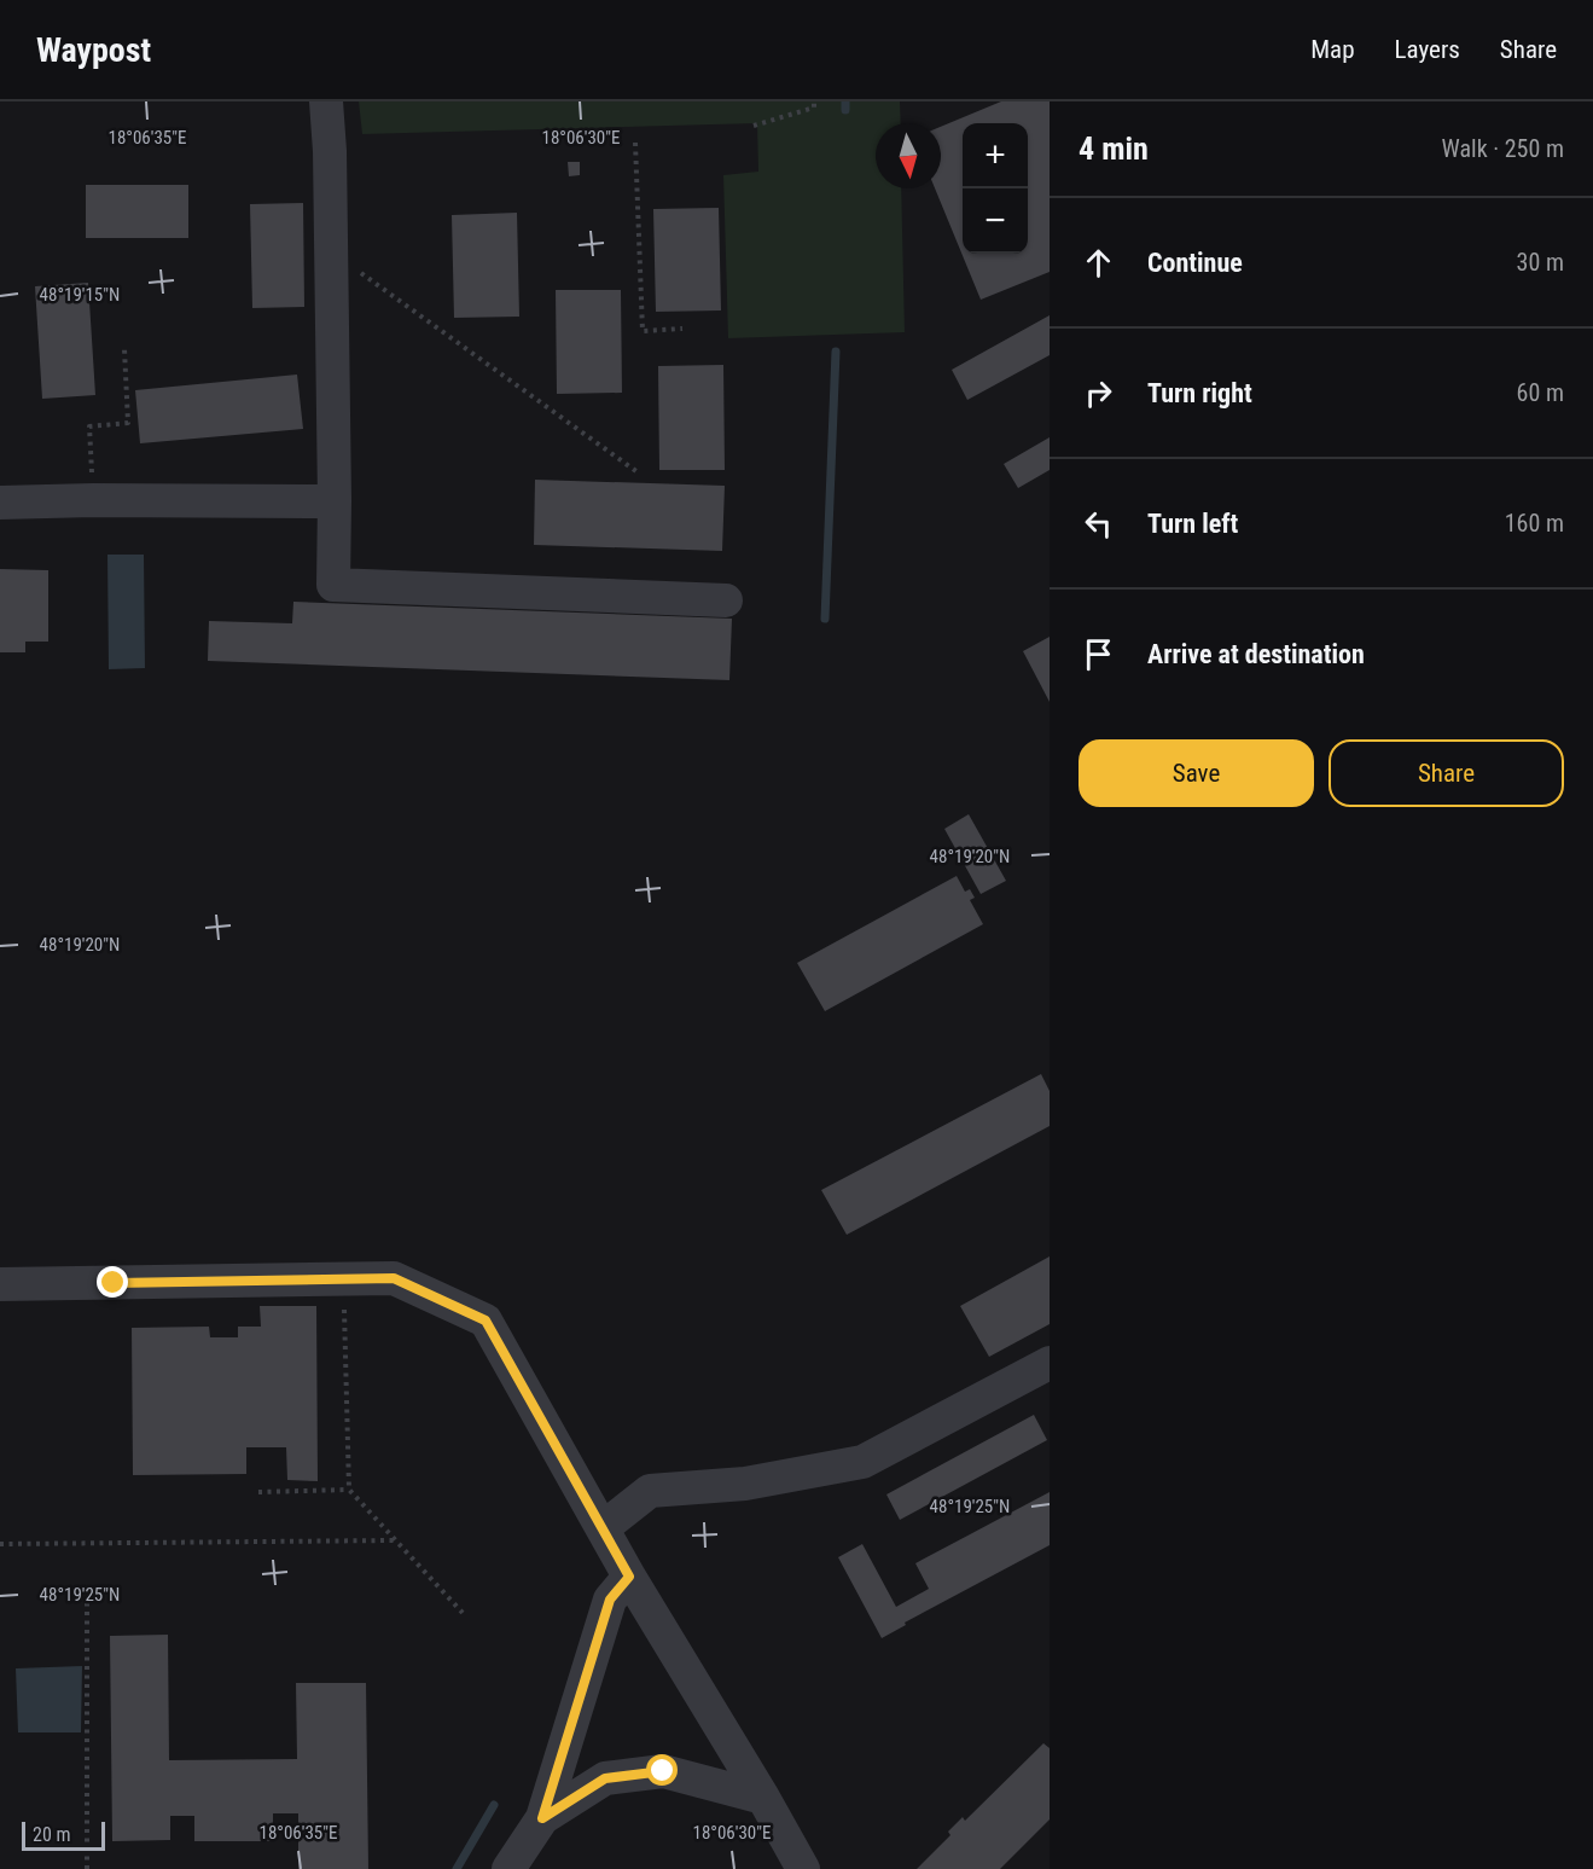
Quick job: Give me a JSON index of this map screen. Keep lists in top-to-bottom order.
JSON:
{
  "scale_bar": "20 m",
  "north": "bottom",
  "page": {
    "header": "Waypost",
    "nav": ["Map", "Layers", "Share"],
    "heading": ["4 min", "Walk · 250 m"],
    "map_buttons": ["+", "−"],
    "list": [
      ["Continue", "30 m"],
      ["Turn right", "60 m"],
      ["Turn left", "160 m"],
      "Arrive at destination"
    ],
    "buttons": ["Save", "Share"],
    "scale": "20 m"
  },
  "coordinates": [
    "18°06'35\"E",
    "18°06'30\"E",
    "48°19'15\"N",
    "48°19'20\"N",
    "48°19'25\"N"
  ]
}
